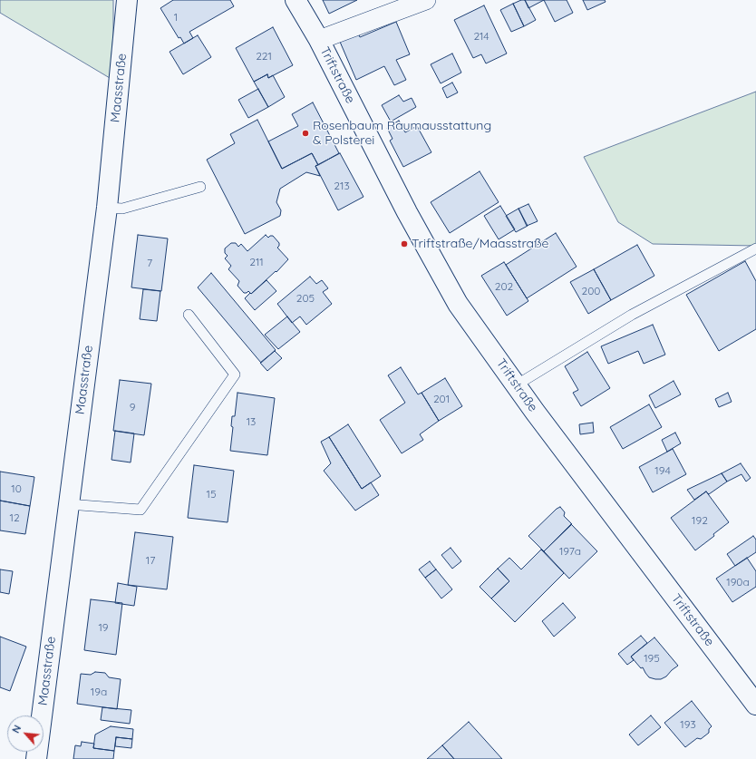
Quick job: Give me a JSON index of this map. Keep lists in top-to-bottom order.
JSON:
{
  "streets": {
    "street": ["Triftstraße", "Maasstraße"]
  },
  "places": ["Rosenbaum Raumausstattung & Polsterei", "Triftstraße/Maasstraße"],
  "house_numbers": [
    "1",
    "214",
    "221",
    "213",
    "211",
    "7",
    "202",
    "200",
    "205",
    "201",
    "9",
    "13",
    "194",
    "10",
    "15",
    "12",
    "192",
    "197a",
    "17",
    "190a",
    "19",
    "195",
    "19a",
    "193"
  ],
  "north": "top left"
}
